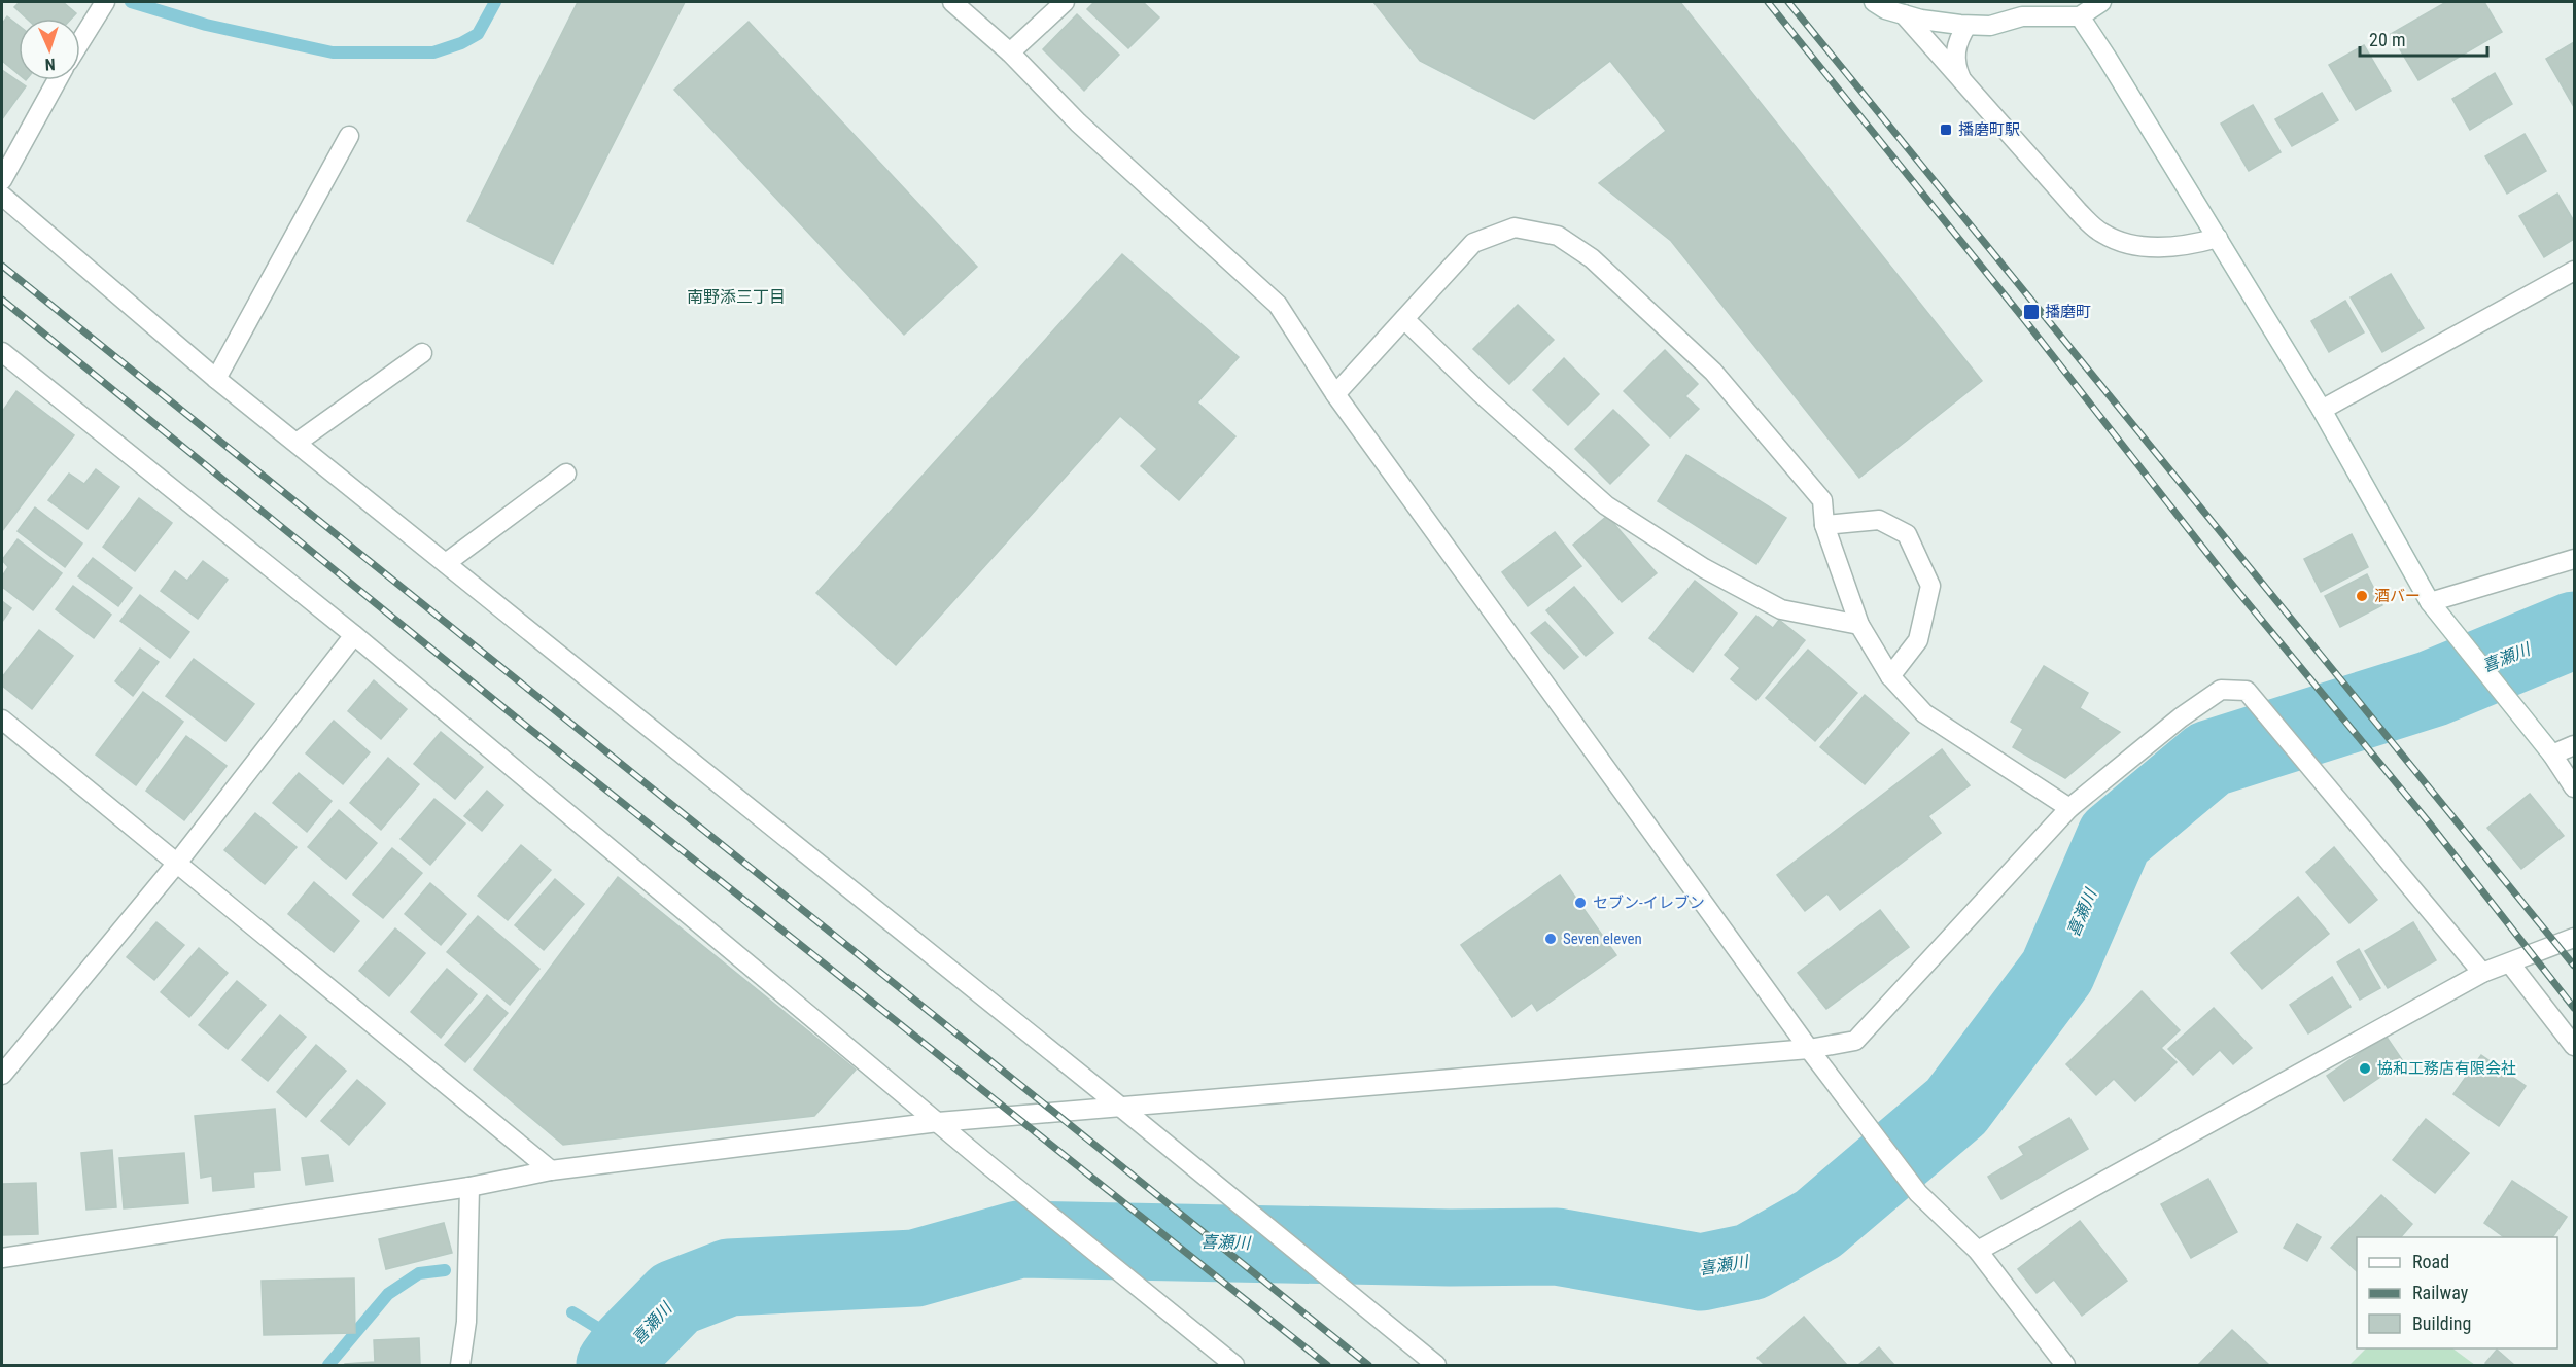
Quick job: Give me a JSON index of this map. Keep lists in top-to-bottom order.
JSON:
{
  "districts": ["南野添三丁目"],
  "water": ["喜瀬川"],
  "places": {
    "transit": ["播磨町駅", "播磨町"],
    "other": [
      "酒バー",
      "セブン-イレブン",
      "Seven eleven",
      "協和工務店有限会社"
    ]
  },
  "legend": ["Road", "Railway", "Building"],
  "scale_bar": "20 m",
  "north": "bottom"
}
